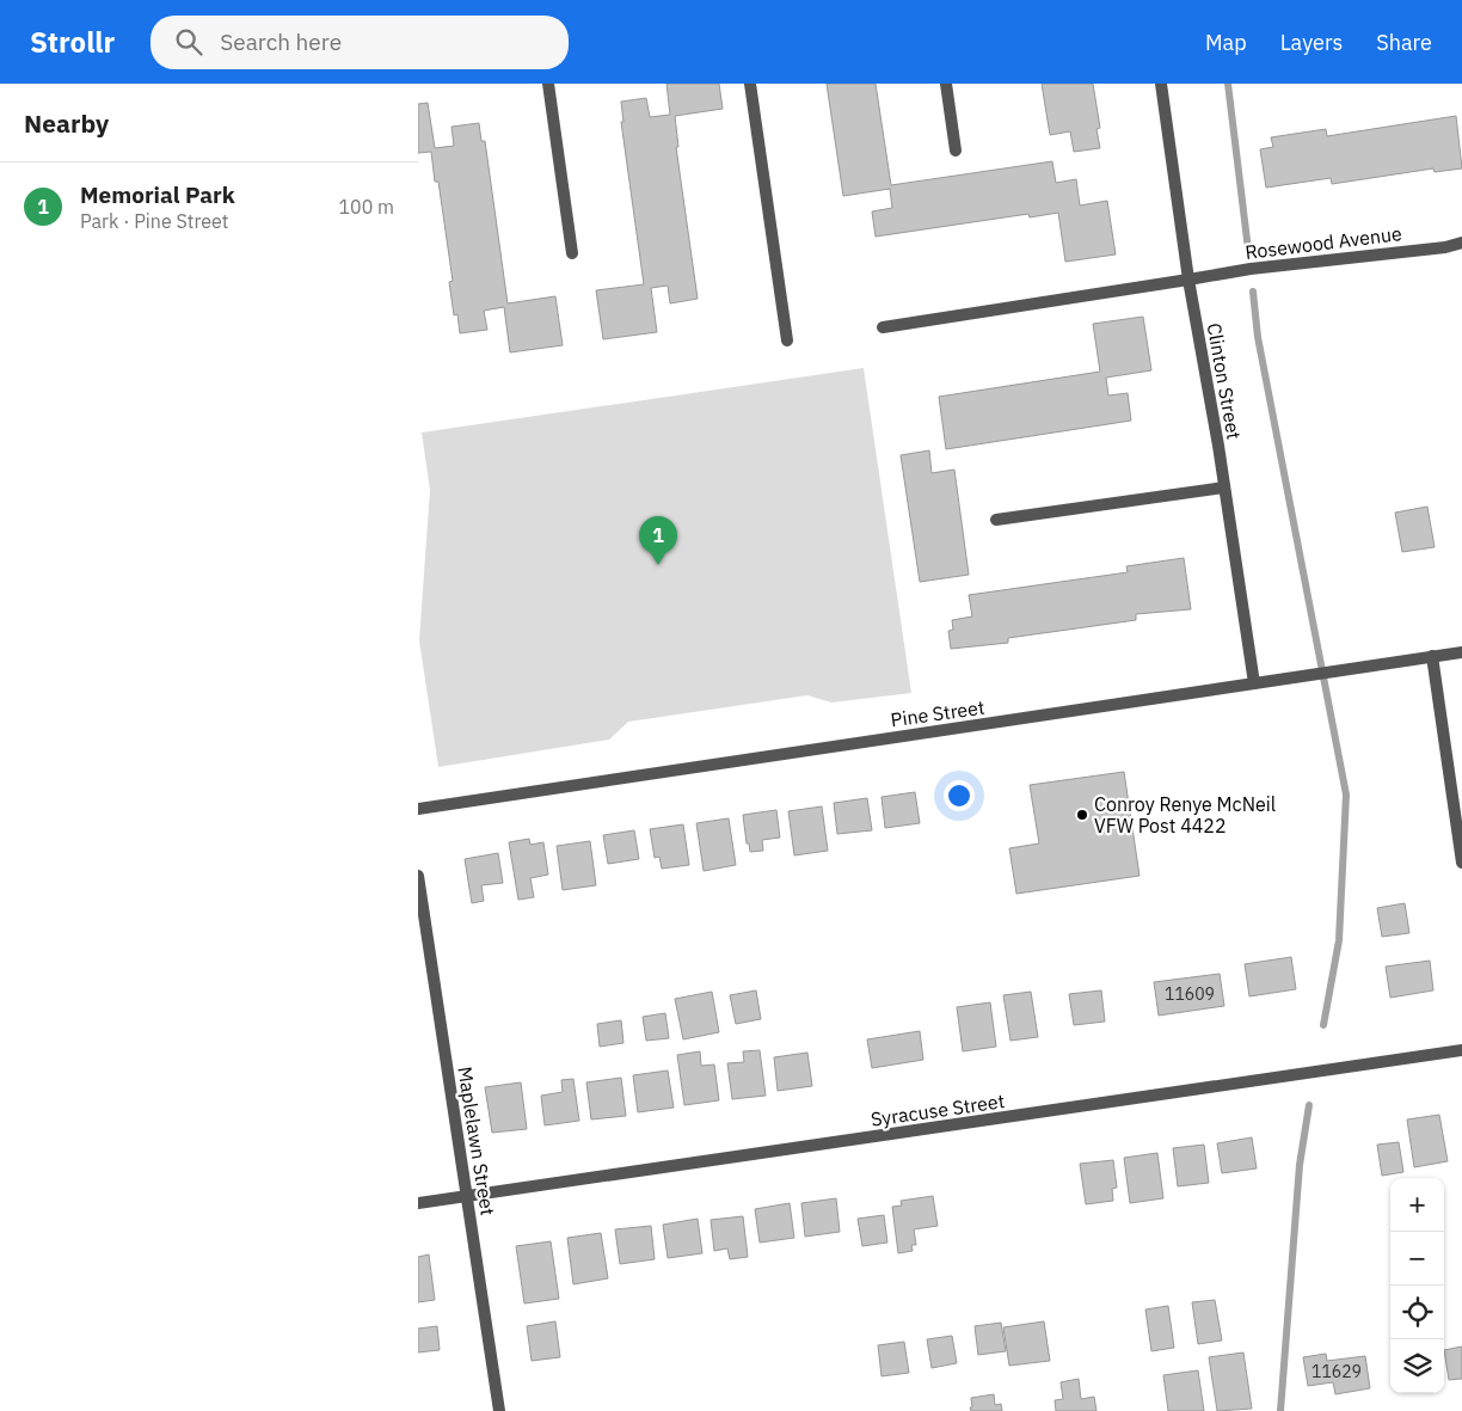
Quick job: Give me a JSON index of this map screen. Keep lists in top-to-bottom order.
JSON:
{
  "streets": {
    "street": [
      "Rosewood Avenue",
      "Clinton Street",
      "Pine Street",
      "Syracuse Street",
      "Maplelawn Street"
    ]
  },
  "crossings": [
    ["Rosewood Avenue", "Clinton Street"],
    ["Clinton Street", "Pine Street"],
    ["Syracuse Street", "Maplelawn Street"]
  ],
  "places": ["Conroy Renye McNeil VFW Post 4422"],
  "house_numbers": ["11609", "11629"],
  "page": {
    "header": "Strollr",
    "search": "Search here",
    "nav": ["Map", "Layers", "Share"],
    "heading": "Nearby",
    "list": [
      {
        "mark": "1",
        "name": "Memorial Park",
        "note": "Park · Pine Street",
        "value": "100 m"
      }
    ],
    "pins": "1",
    "map_buttons": ["+", "−"]
  }
}
